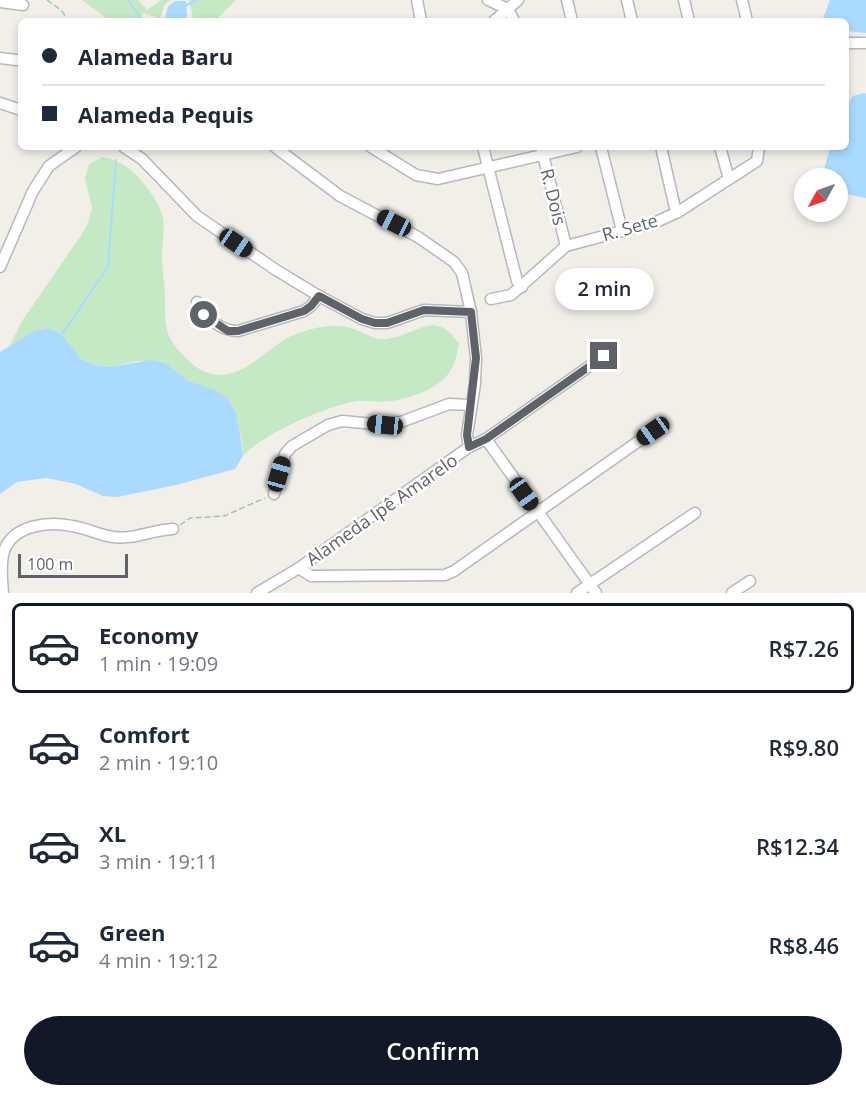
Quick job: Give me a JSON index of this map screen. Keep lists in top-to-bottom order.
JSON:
{
  "streets": {
    "street": ["R. Dois", "R. Sete", "Alameda Ipê Amarelo"]
  },
  "crossings": [
    ["R. Dois", "R. Sete"]
  ],
  "scale_bar": "100 m",
  "north": "bottom left",
  "page": {
    "banner": ["Alameda Baru", "Alameda Pequis"],
    "bubble": "2 min",
    "scale": "100 m",
    "list": [
      {
        "name": "Economy",
        "note": "1 min · 19:09",
        "value": "R$7.26"
      },
      {
        "name": "Comfort",
        "note": "2 min · 19:10",
        "value": "R$9.80"
      },
      {
        "name": "XL",
        "note": "3 min · 19:11",
        "value": "R$12.34"
      },
      {
        "name": "Green",
        "note": "4 min · 19:12",
        "value": "R$8.46"
      }
    ],
    "buttons": "Confirm"
  }
}
